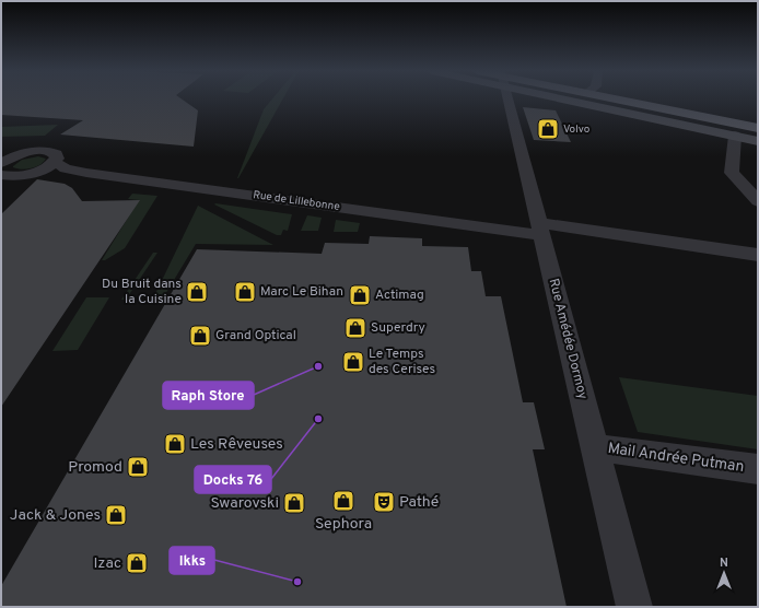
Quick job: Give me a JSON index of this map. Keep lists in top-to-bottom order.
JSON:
{
  "streets": {
    "street": ["Rue de Lillebonne", "Rue Amédée Dormoy", "Mail Andrée Putman"]
  },
  "crossings": [
    ["Rue de Lillebonne", "Rue Amédée Dormoy"],
    ["Rue Amédée Dormoy", "Mail Andrée Putman"]
  ],
  "places": {
    "shop": [
      "Volvo",
      "Du Bruit dans la Cuisine",
      "Marc Le Bihan",
      "Actimag",
      "Superdry",
      "Grand Optical",
      "Le Temps des Cerises",
      "Les Rêveuses",
      "Promod",
      "Sephora",
      "Swarovski",
      "Jack & Jones",
      "Izac"
    ],
    "other": ["Raph Store", "Docks 76", "Ikks"],
    "theatre": ["Pathé"]
  },
  "north": "top"
}
